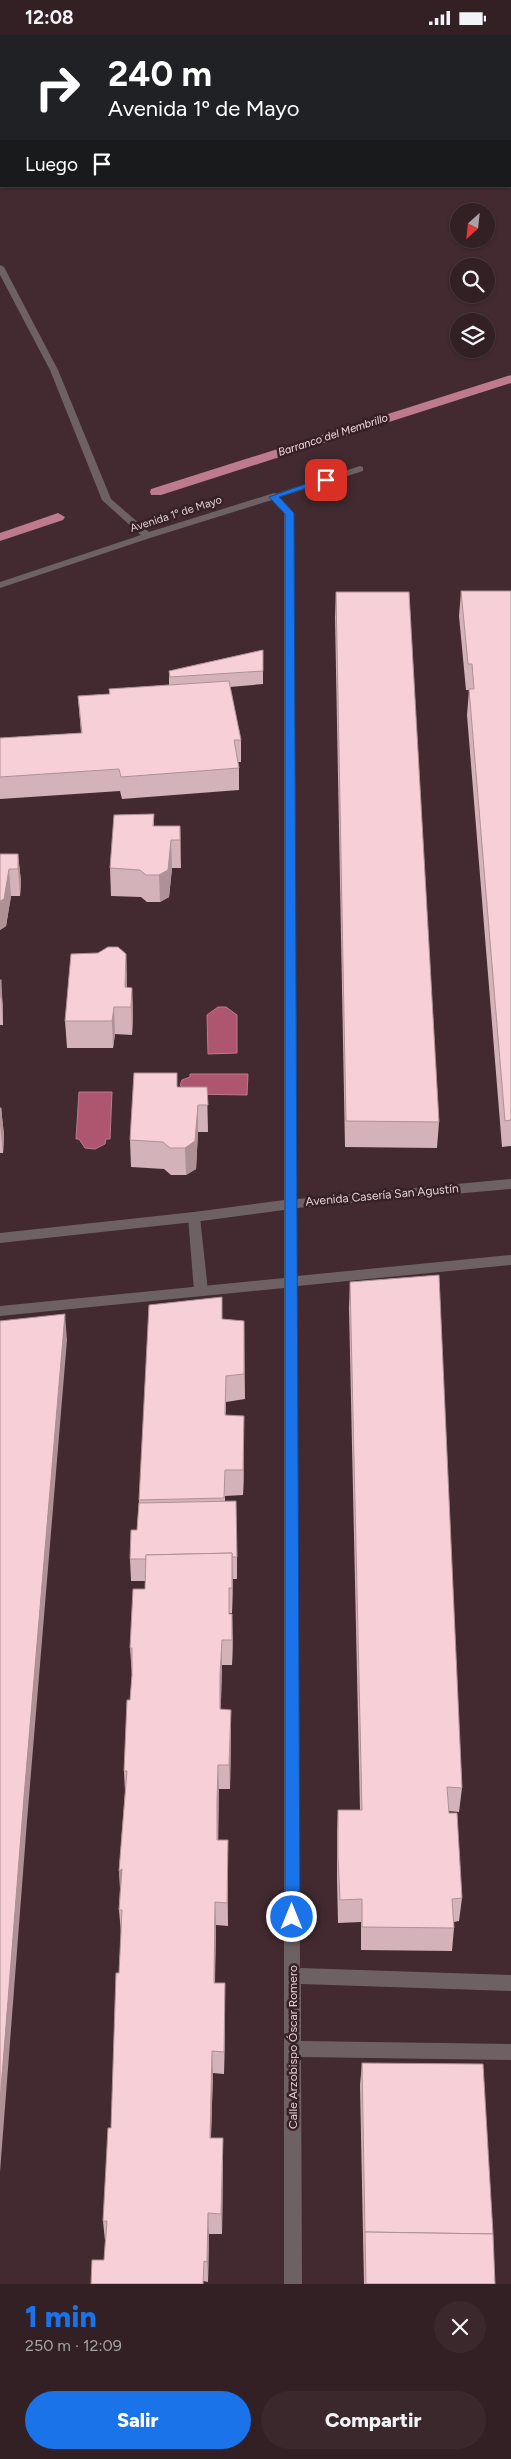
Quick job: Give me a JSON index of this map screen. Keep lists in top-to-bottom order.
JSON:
{
  "streets": {
    "street": ["Avenida 1º de Mayo", "Avenida Casería San Agustín", "Calle Arzobispo Óscar Romero"]
  },
  "crossings": [
    ["Avenida 1º de Mayo", "Calle Arzobispo Óscar Romero"],
    ["Avenida Casería San Agustín", "Calle Arzobispo Óscar Romero"]
  ],
  "water": ["Barranco del Membrillo"],
  "north": "bottom left",
  "page": {
    "status": "12:08",
    "turn": ["240 m", "Avenida 1º de Mayo"],
    "then": "Luego",
    "heading": ["1 min", "250 m · 12:09"],
    "buttons": ["Salir", "Compartir"]
  }
}
